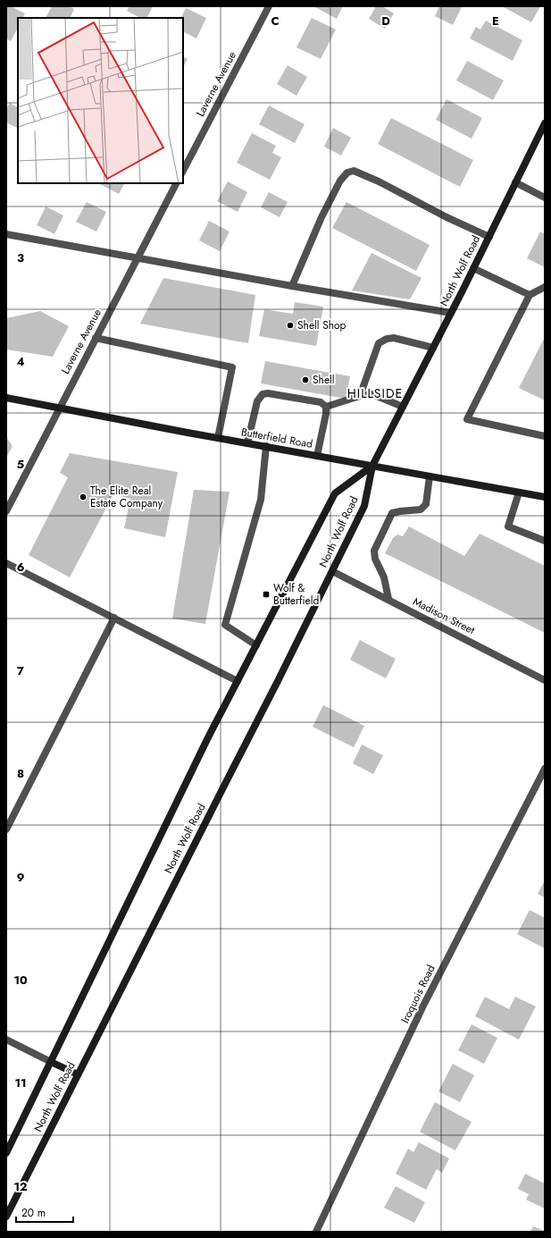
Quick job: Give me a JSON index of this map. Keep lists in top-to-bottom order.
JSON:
{
  "streets": {
    "main road": ["North Wolf Road", "Butterfield Road"],
    "street": ["Laverne Avenue", "Madison Street", "Iroquois Road"]
  },
  "crossings": [
    ["Laverne Avenue", "Butterfield Road"],
    ["North Wolf Road", "Butterfield Road"],
    ["North Wolf Road", "Madison Street"]
  ],
  "districts": ["HILLSIDE"],
  "places": {
    "other": ["Shell Shop", "Shell", "The Elite Real Estate Company"],
    "transit": ["Wolf & Butterfield"]
  },
  "scale_bar": "20 m",
  "grid": {
    "columns": ["C", "D", "E"],
    "rows": [
      "3",
      "4",
      "5",
      "6",
      "7",
      "8",
      "9",
      "10",
      "11",
      "12"
    ]
  }
}
